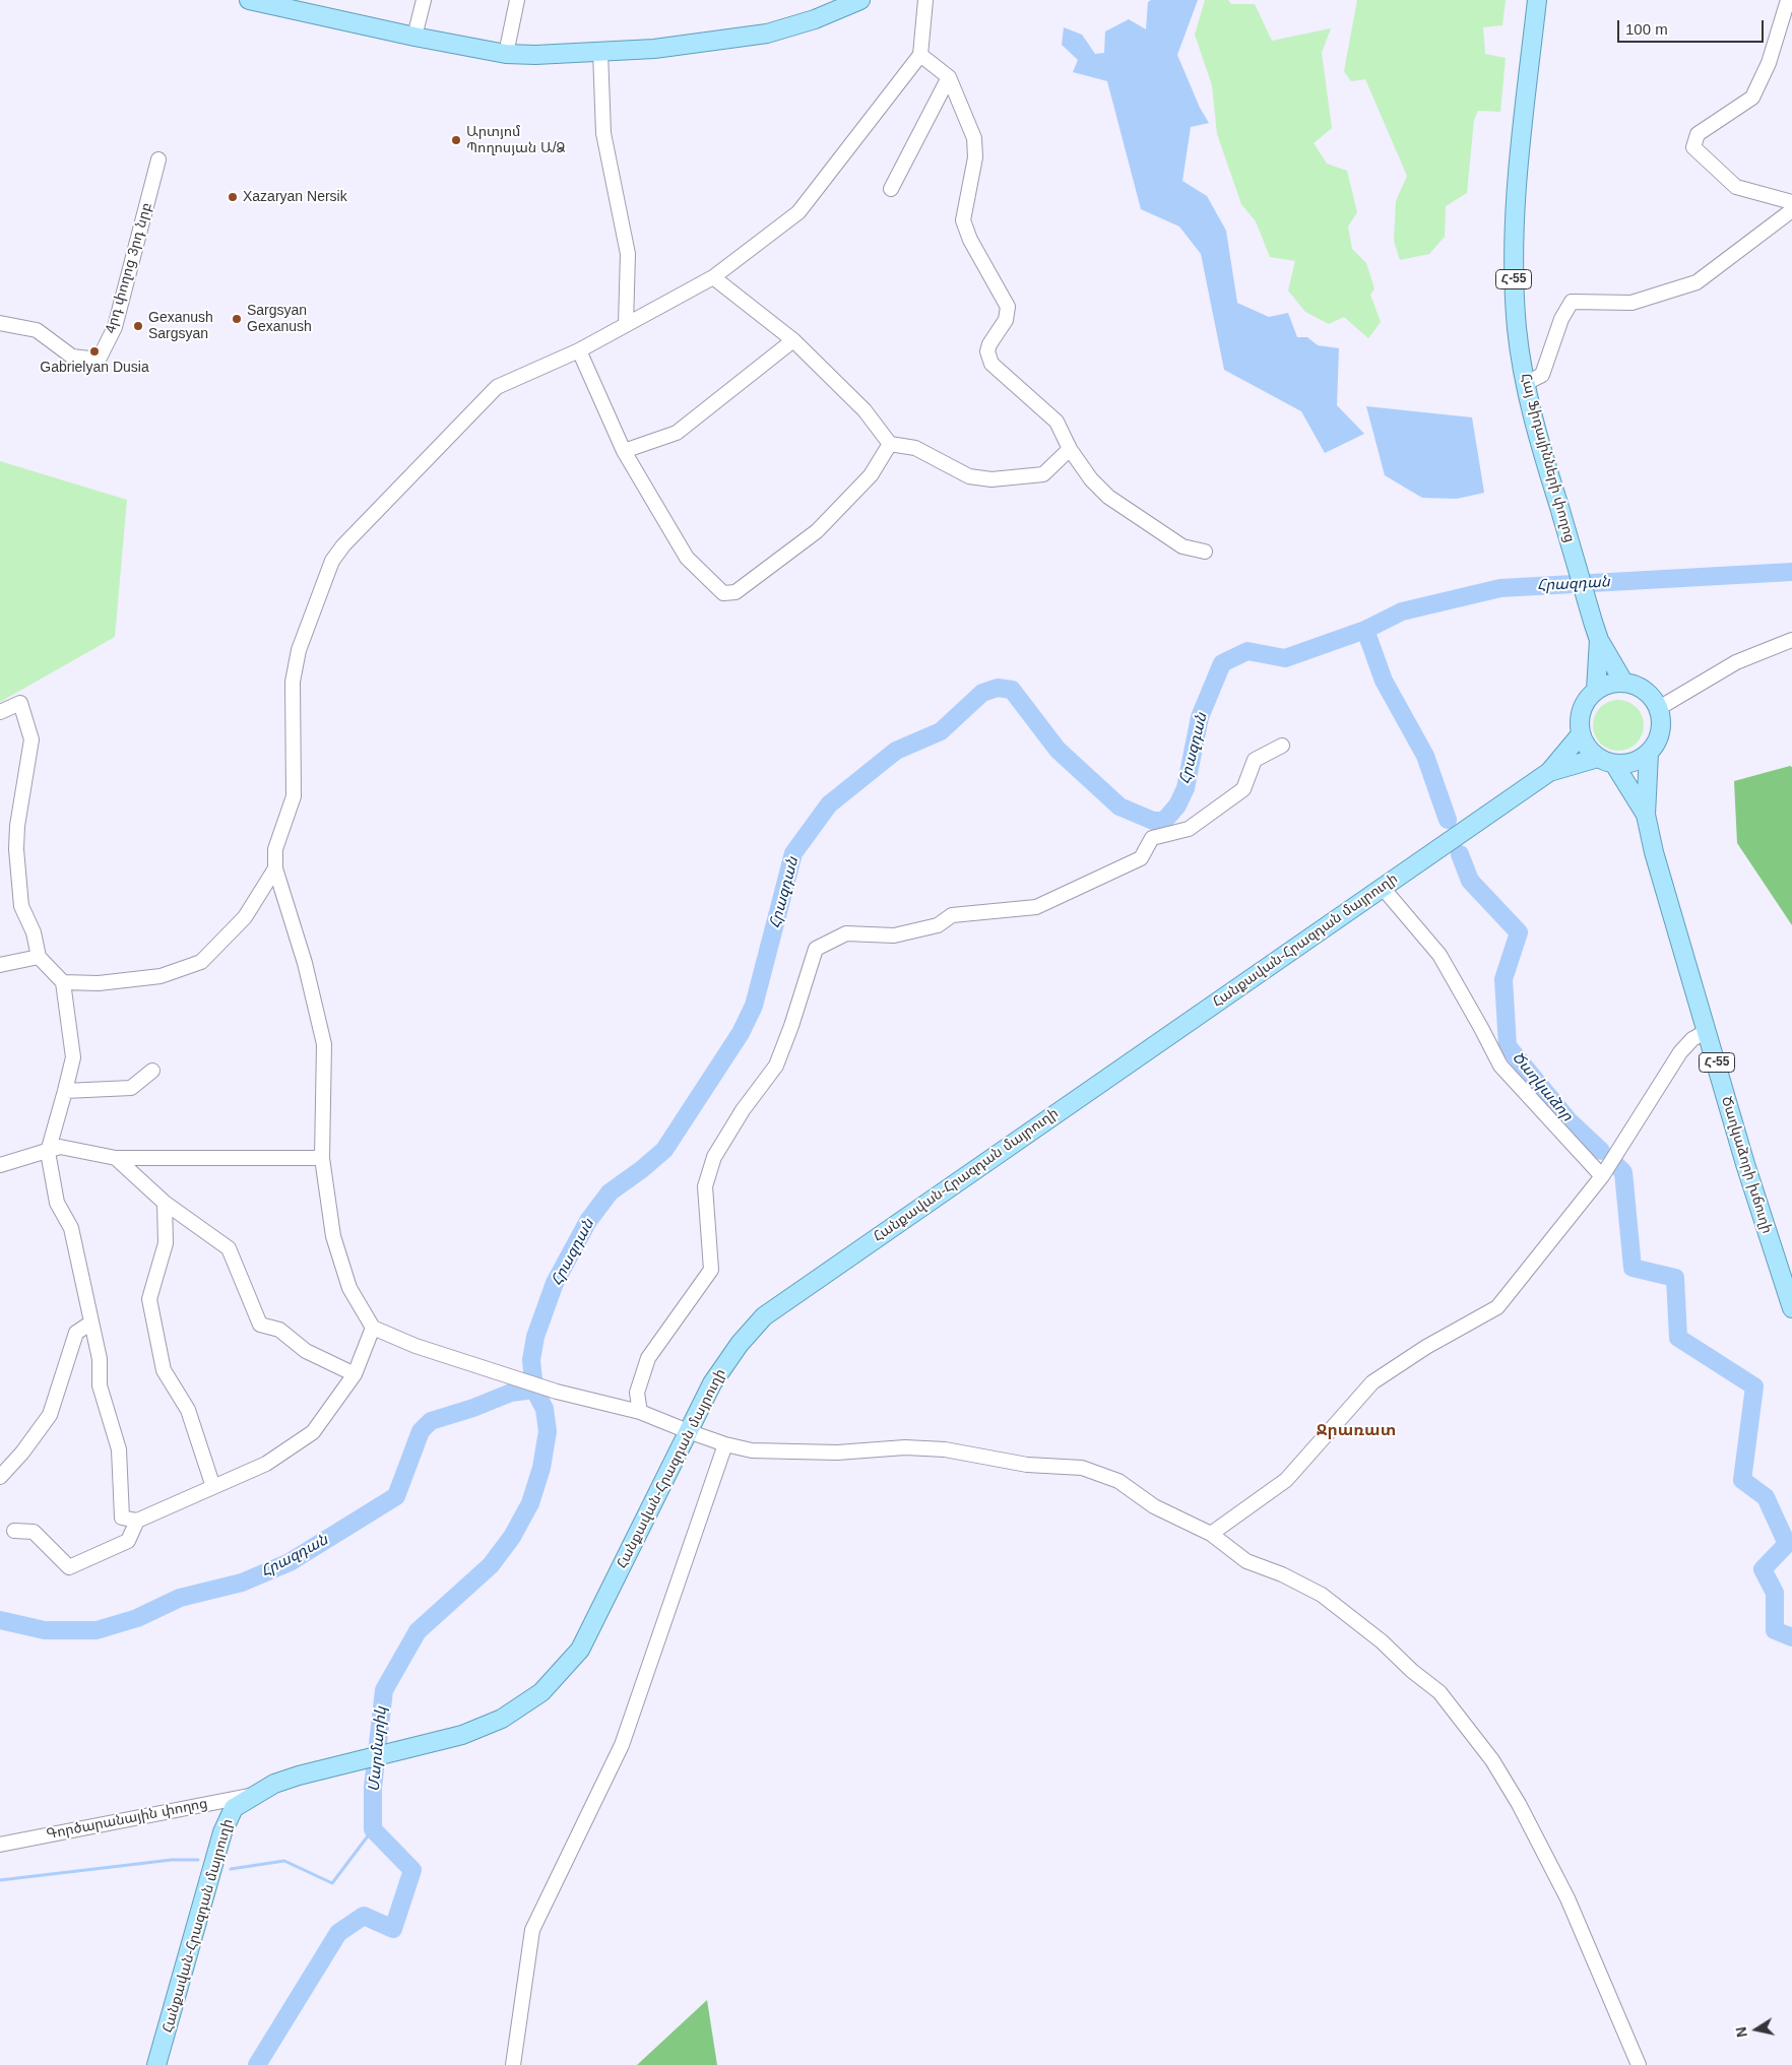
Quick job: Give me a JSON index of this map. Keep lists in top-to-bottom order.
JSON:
{
  "streets": {
    "main road": [
      "Հ-55",
      "Հայ Ֆիդայինների փողոց",
      "Հանքավան-Հրազդան մայրուղի",
      "Ծաղկաձորի խճուղի"
    ],
    "street": ["4րդ փողոց 3րդ նրբ", "Գործարանային փողոց"]
  },
  "crossings": [
    ["Հ-55", "Հայ Ֆիդայինների փողոց"],
    ["Հ-55", "Հանքավան-Հրազդան մայրուղի"],
    ["Հ-55", "Ծաղկաձորի խճուղի"],
    ["Հայ Ֆիդայինների փողոց", "Հանքավան-Հրազդան մայրուղի"],
    ["Հայ Ֆիդայինների փողոց", "Ծաղկաձորի խճուղի"],
    ["Հանքավան-Հրազդան մայրուղի", "Ծաղկաձորի խճուղի"],
    ["Հանքավան-Հրազդան մայրուղի", "Գործարանային փողոց"]
  ],
  "districts": ["Ջրառատ"],
  "water": ["Հրազդան", "Ծաղկաձոր", "Մարմարիկ"],
  "places": [
    "Արտյոմ Պողոսյան Ա/Ձ",
    "Xazaryan Nersik",
    "Sargsyan Gexanush",
    "Gexanush Sargsyan",
    "Gabrielyan Dusia"
  ],
  "scale_bar": "100 m",
  "north": "left"
}
